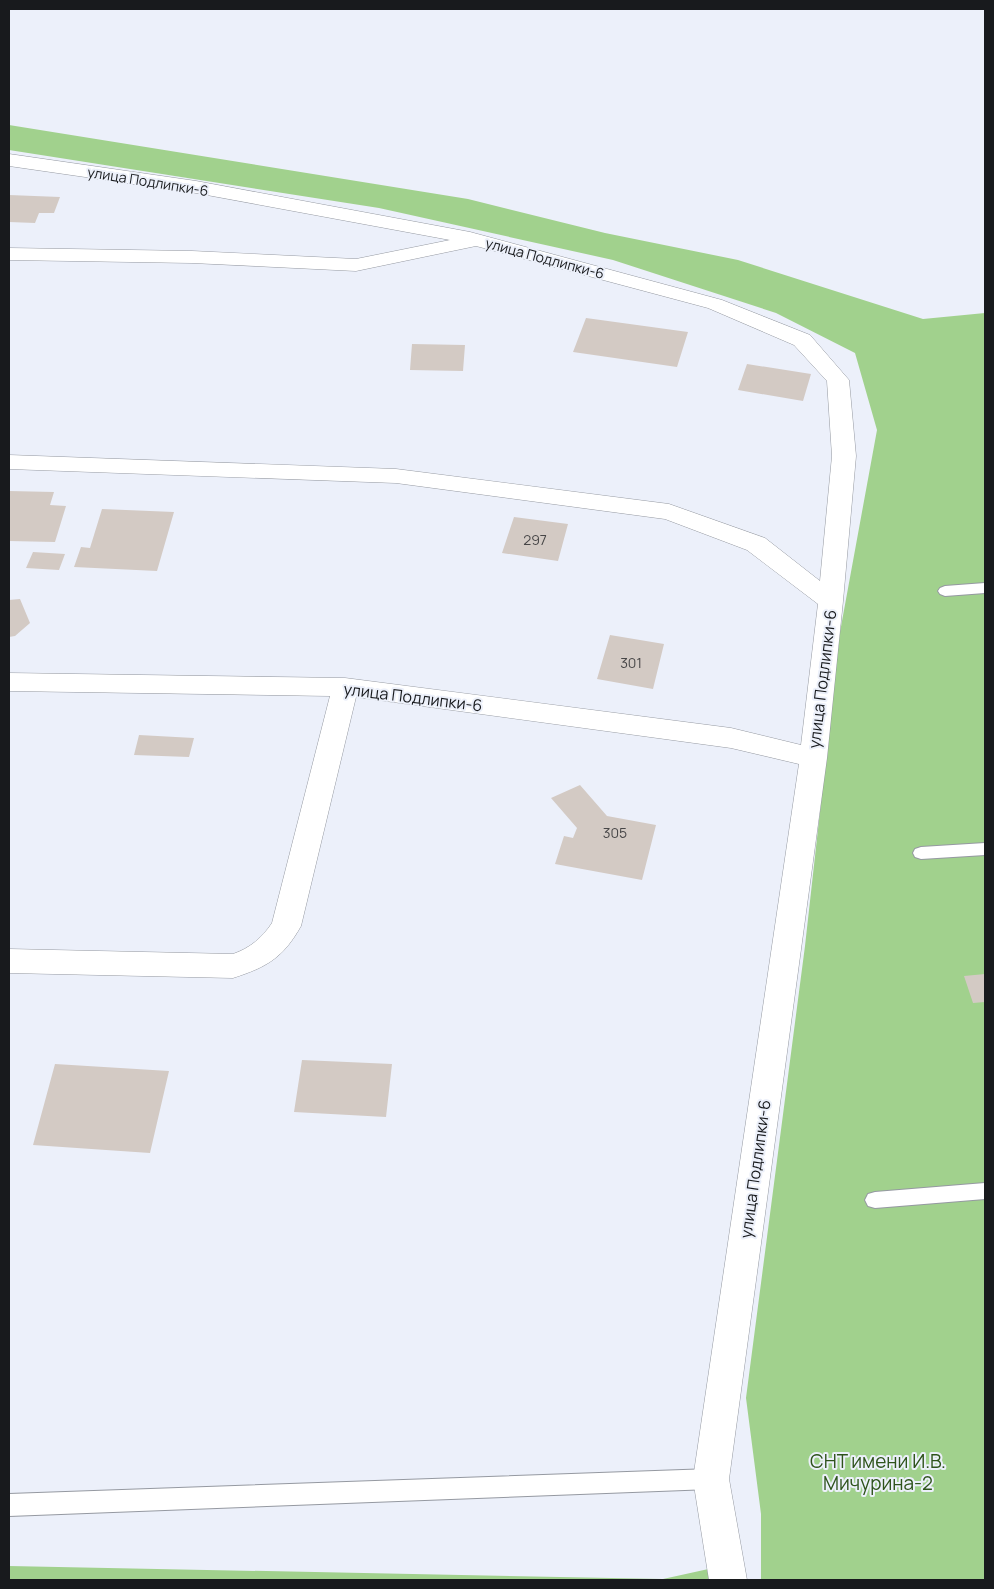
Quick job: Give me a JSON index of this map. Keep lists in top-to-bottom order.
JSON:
{
  "streets": {
    "street": ["улица Подлипки-6"]
  },
  "parks": ["СНТ имени И.В. Мичурина-2"],
  "house_numbers": ["297", "301", "305"]
}
